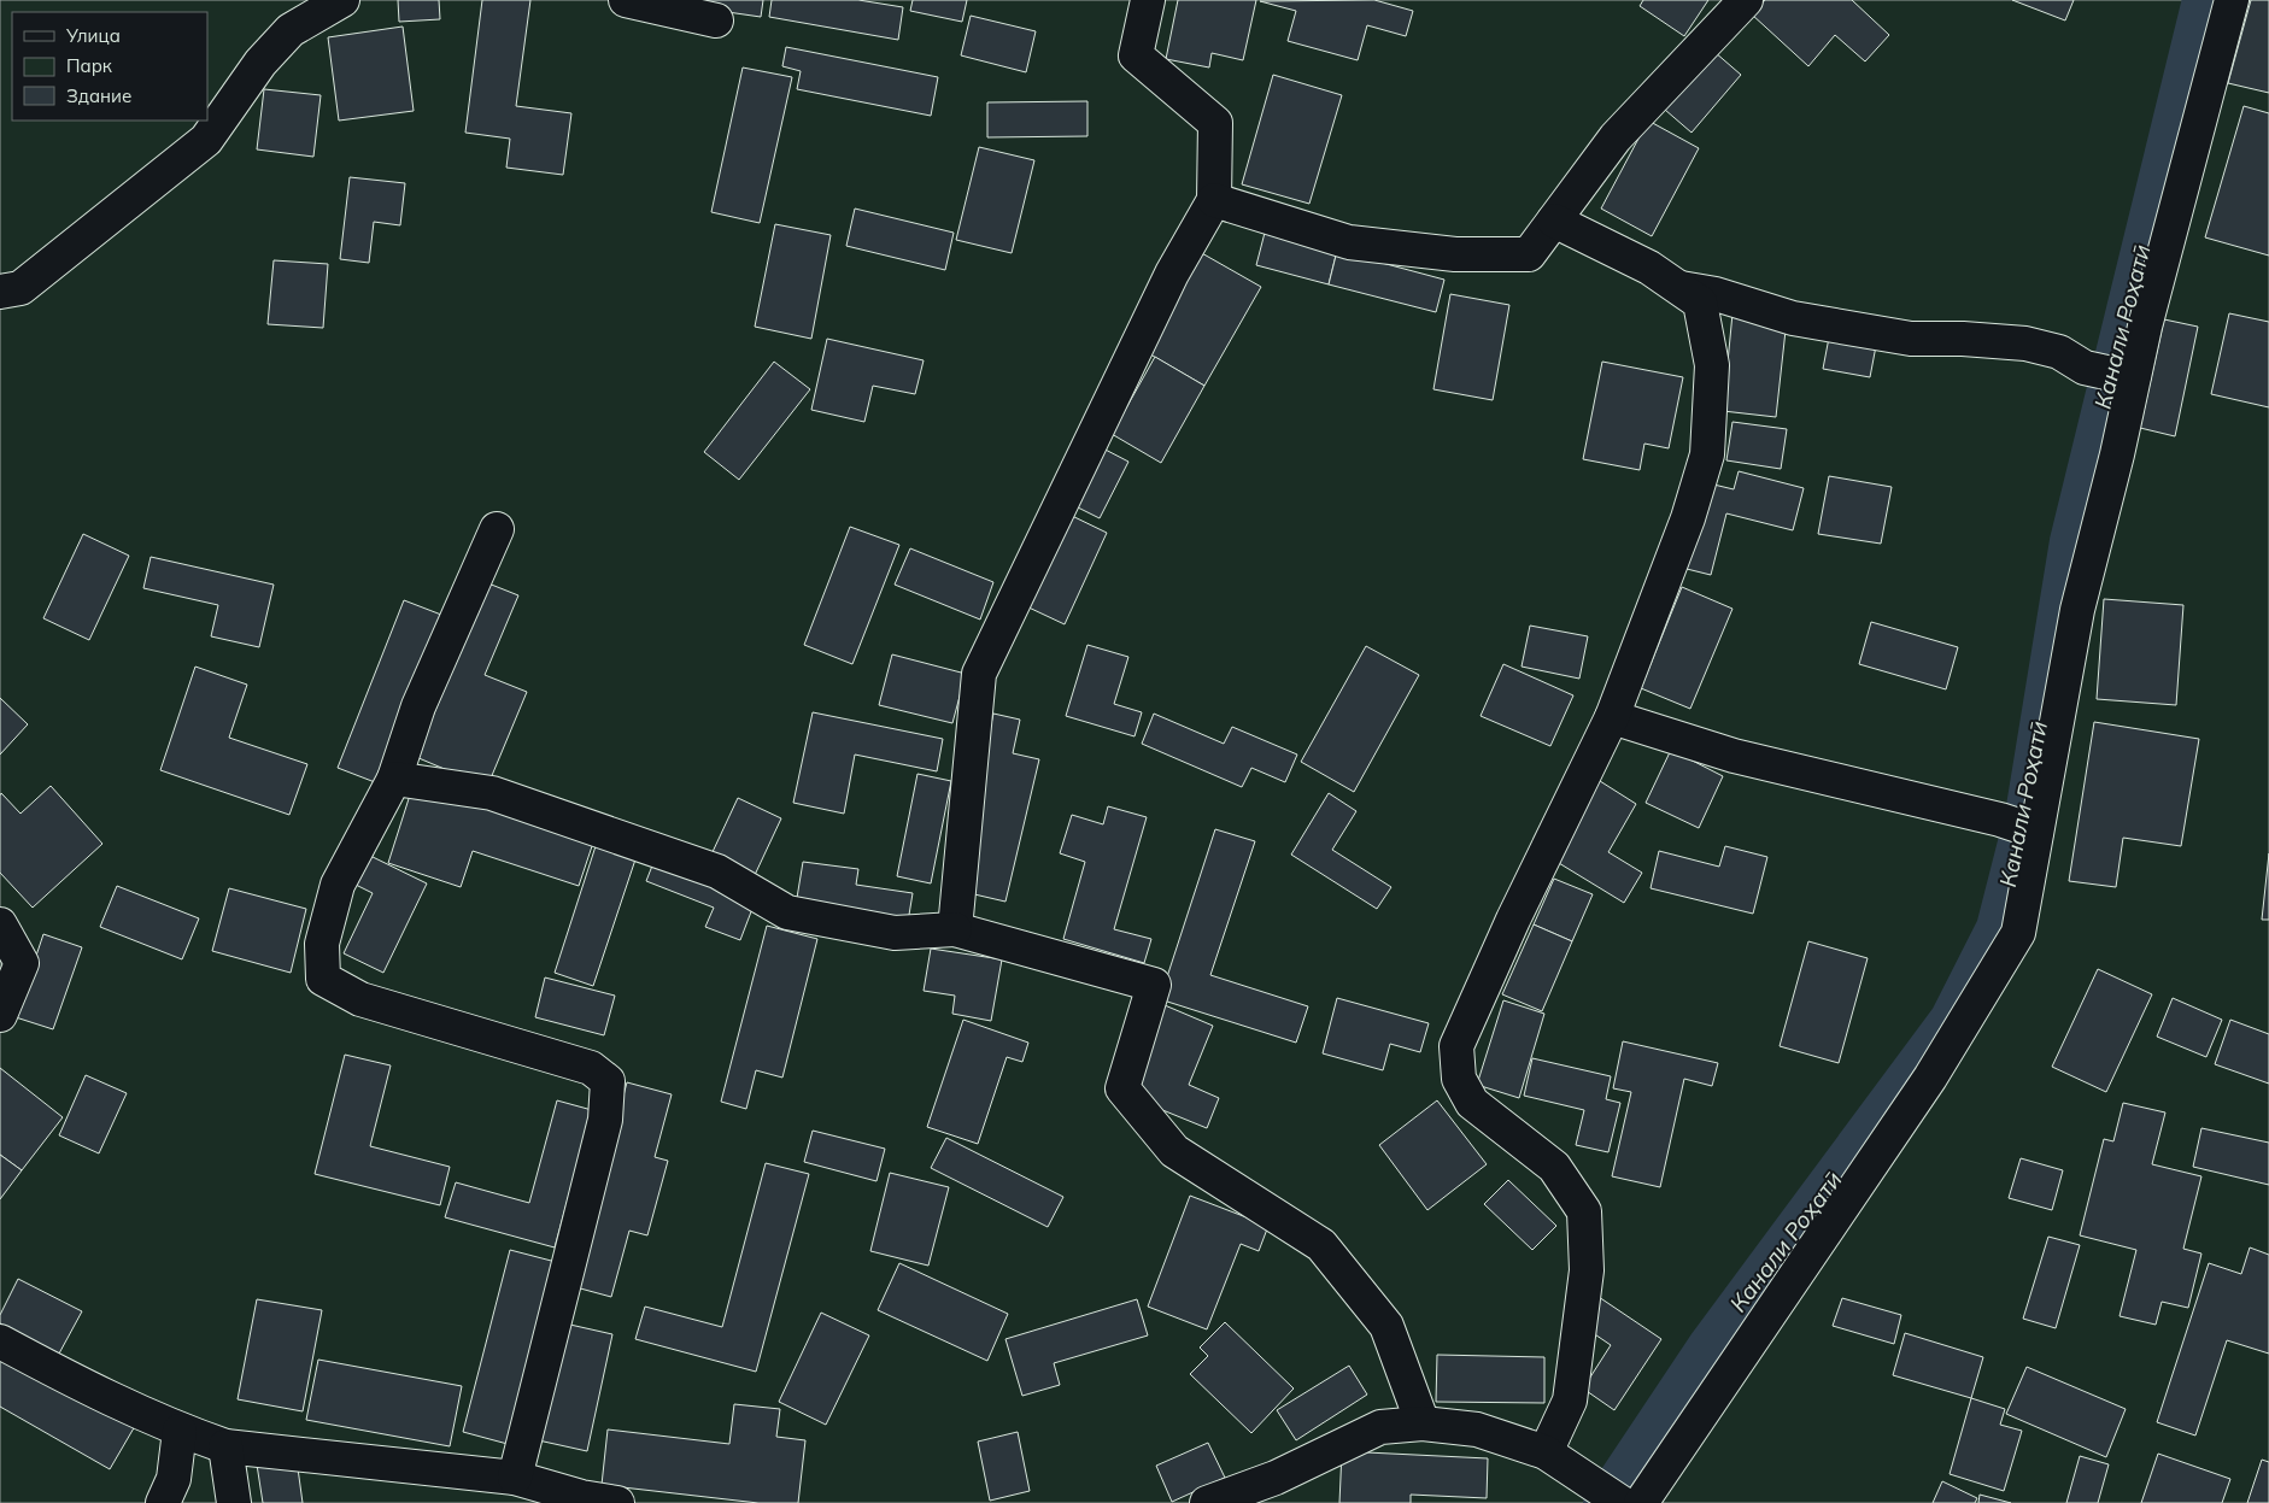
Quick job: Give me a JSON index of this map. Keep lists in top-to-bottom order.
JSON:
{
  "water": ["Канали Роҳатӣ"],
  "legend": ["Улица", "Парк", "Здание"]
}
